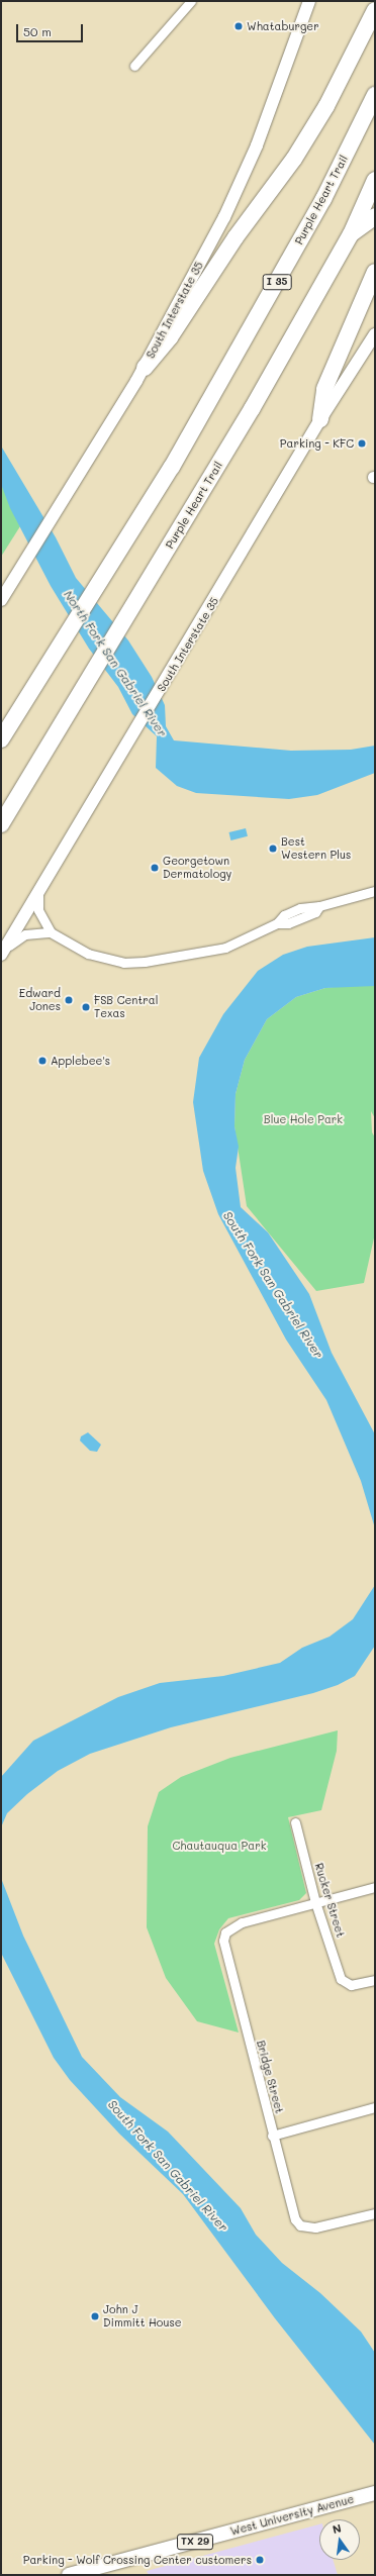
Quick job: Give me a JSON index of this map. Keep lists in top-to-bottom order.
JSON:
{
  "streets": {
    "highway": ["Purple Heart Trail", "I 35"],
    "main road": ["South Interstate 35", "West University Avenue", "TX 29"],
    "street": ["Rucker Street", "Bridge Street"]
  },
  "crossings": [
    ["Rucker Street", "Bridge Street"]
  ],
  "water": ["North Fork San Gabriel River", "South Fork San Gabriel River"],
  "parks": ["Blue Hole Park", "Chautauqua Park"],
  "places": [
    "Whataburger",
    "Parking - KFC",
    "Best Western Plus",
    "Georgetown Dermatology",
    "Edward Jones",
    "FSB Central Texas",
    "Applebee's",
    "John J Dimmitt House",
    "Parking - Wolf Crossing Center customers"
  ],
  "scale_bar": "50 m",
  "north": "top"
}
